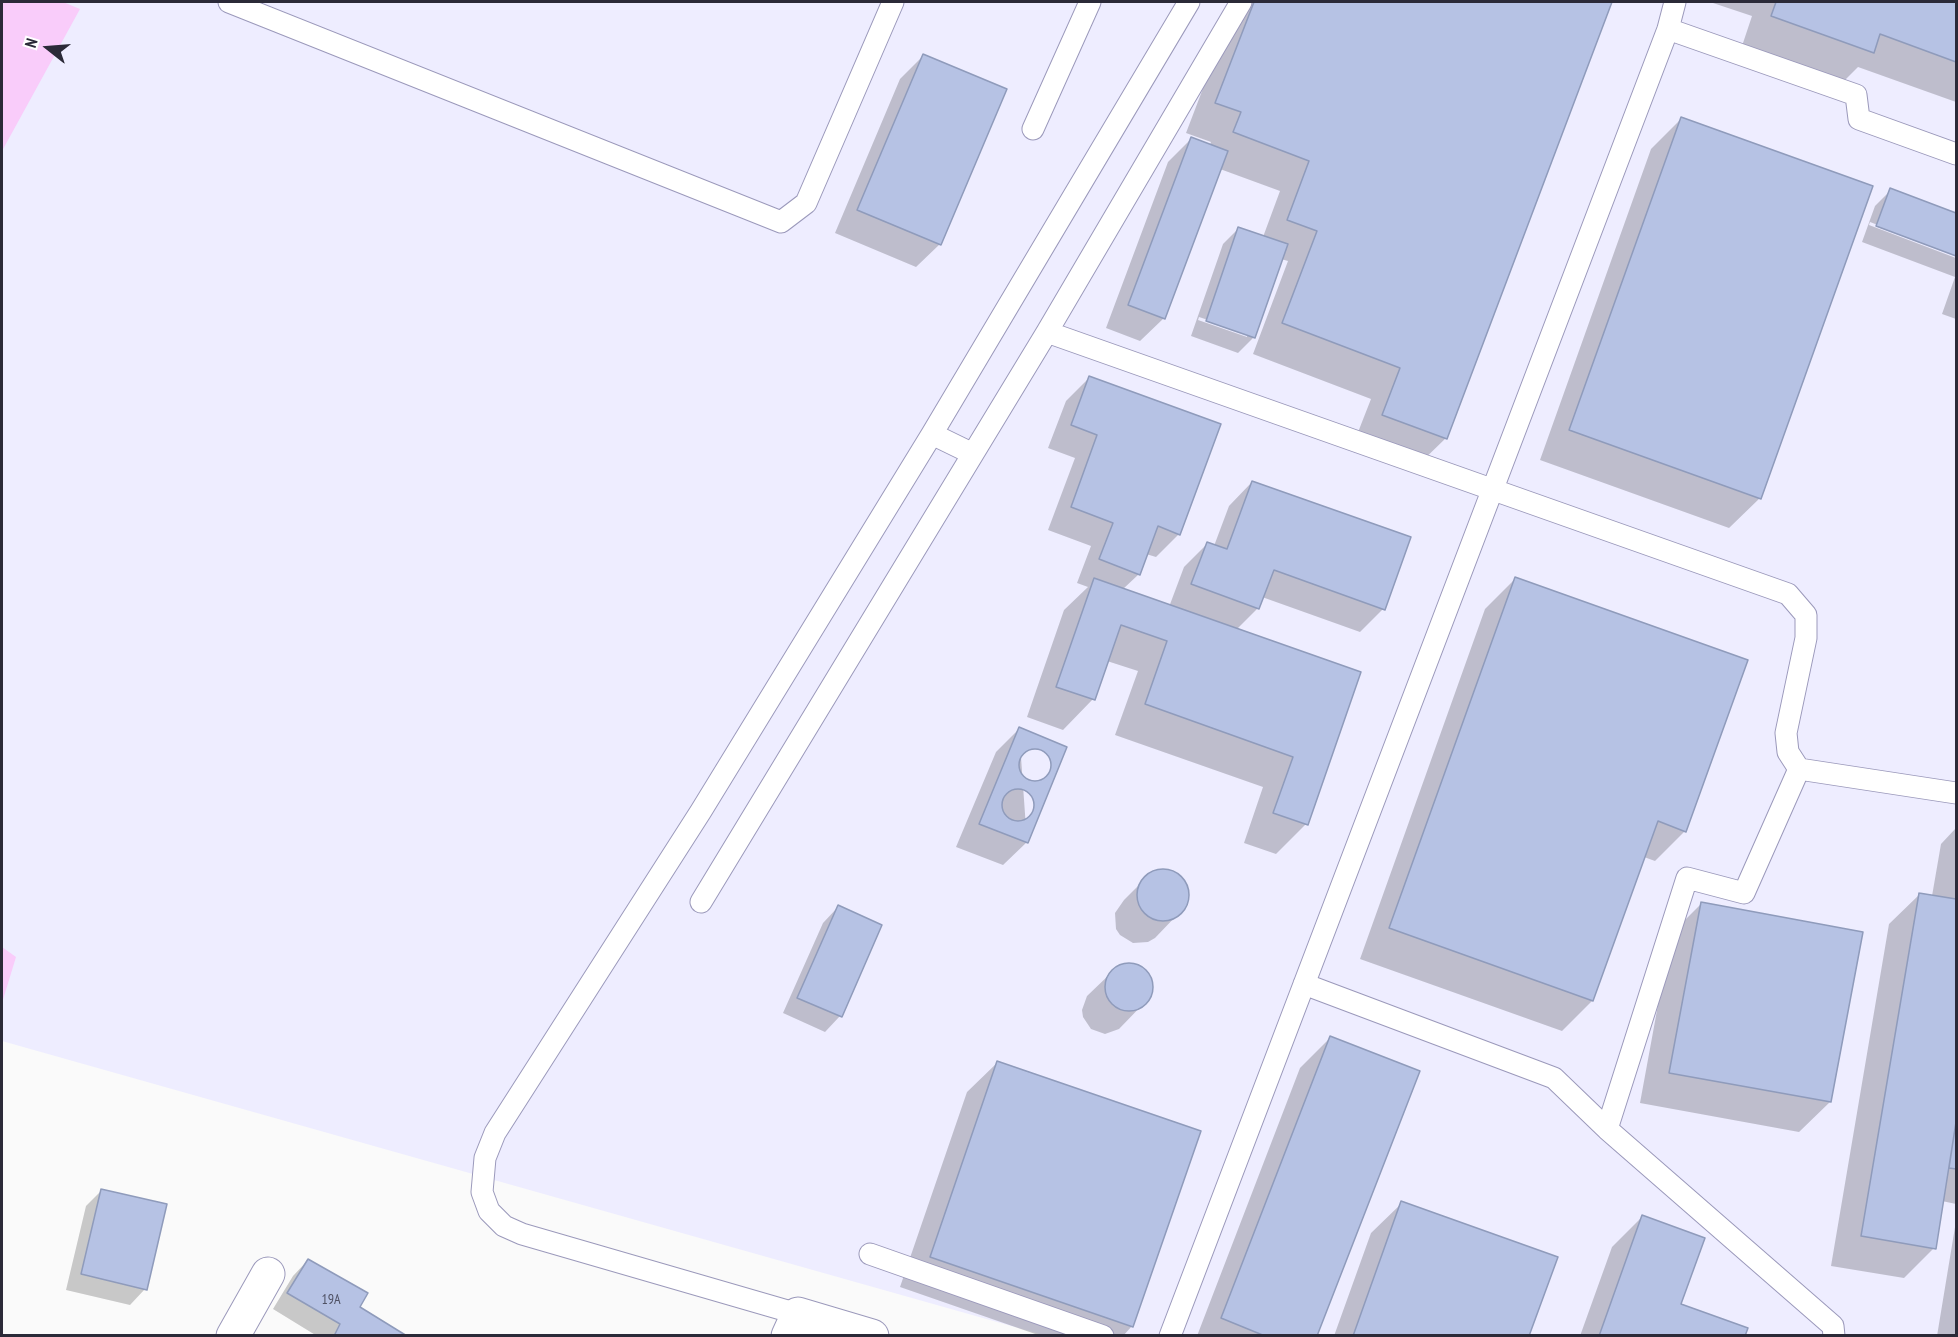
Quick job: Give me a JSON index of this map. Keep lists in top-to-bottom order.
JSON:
{
  "house_numbers": ["19А"],
  "north": "left"
}
